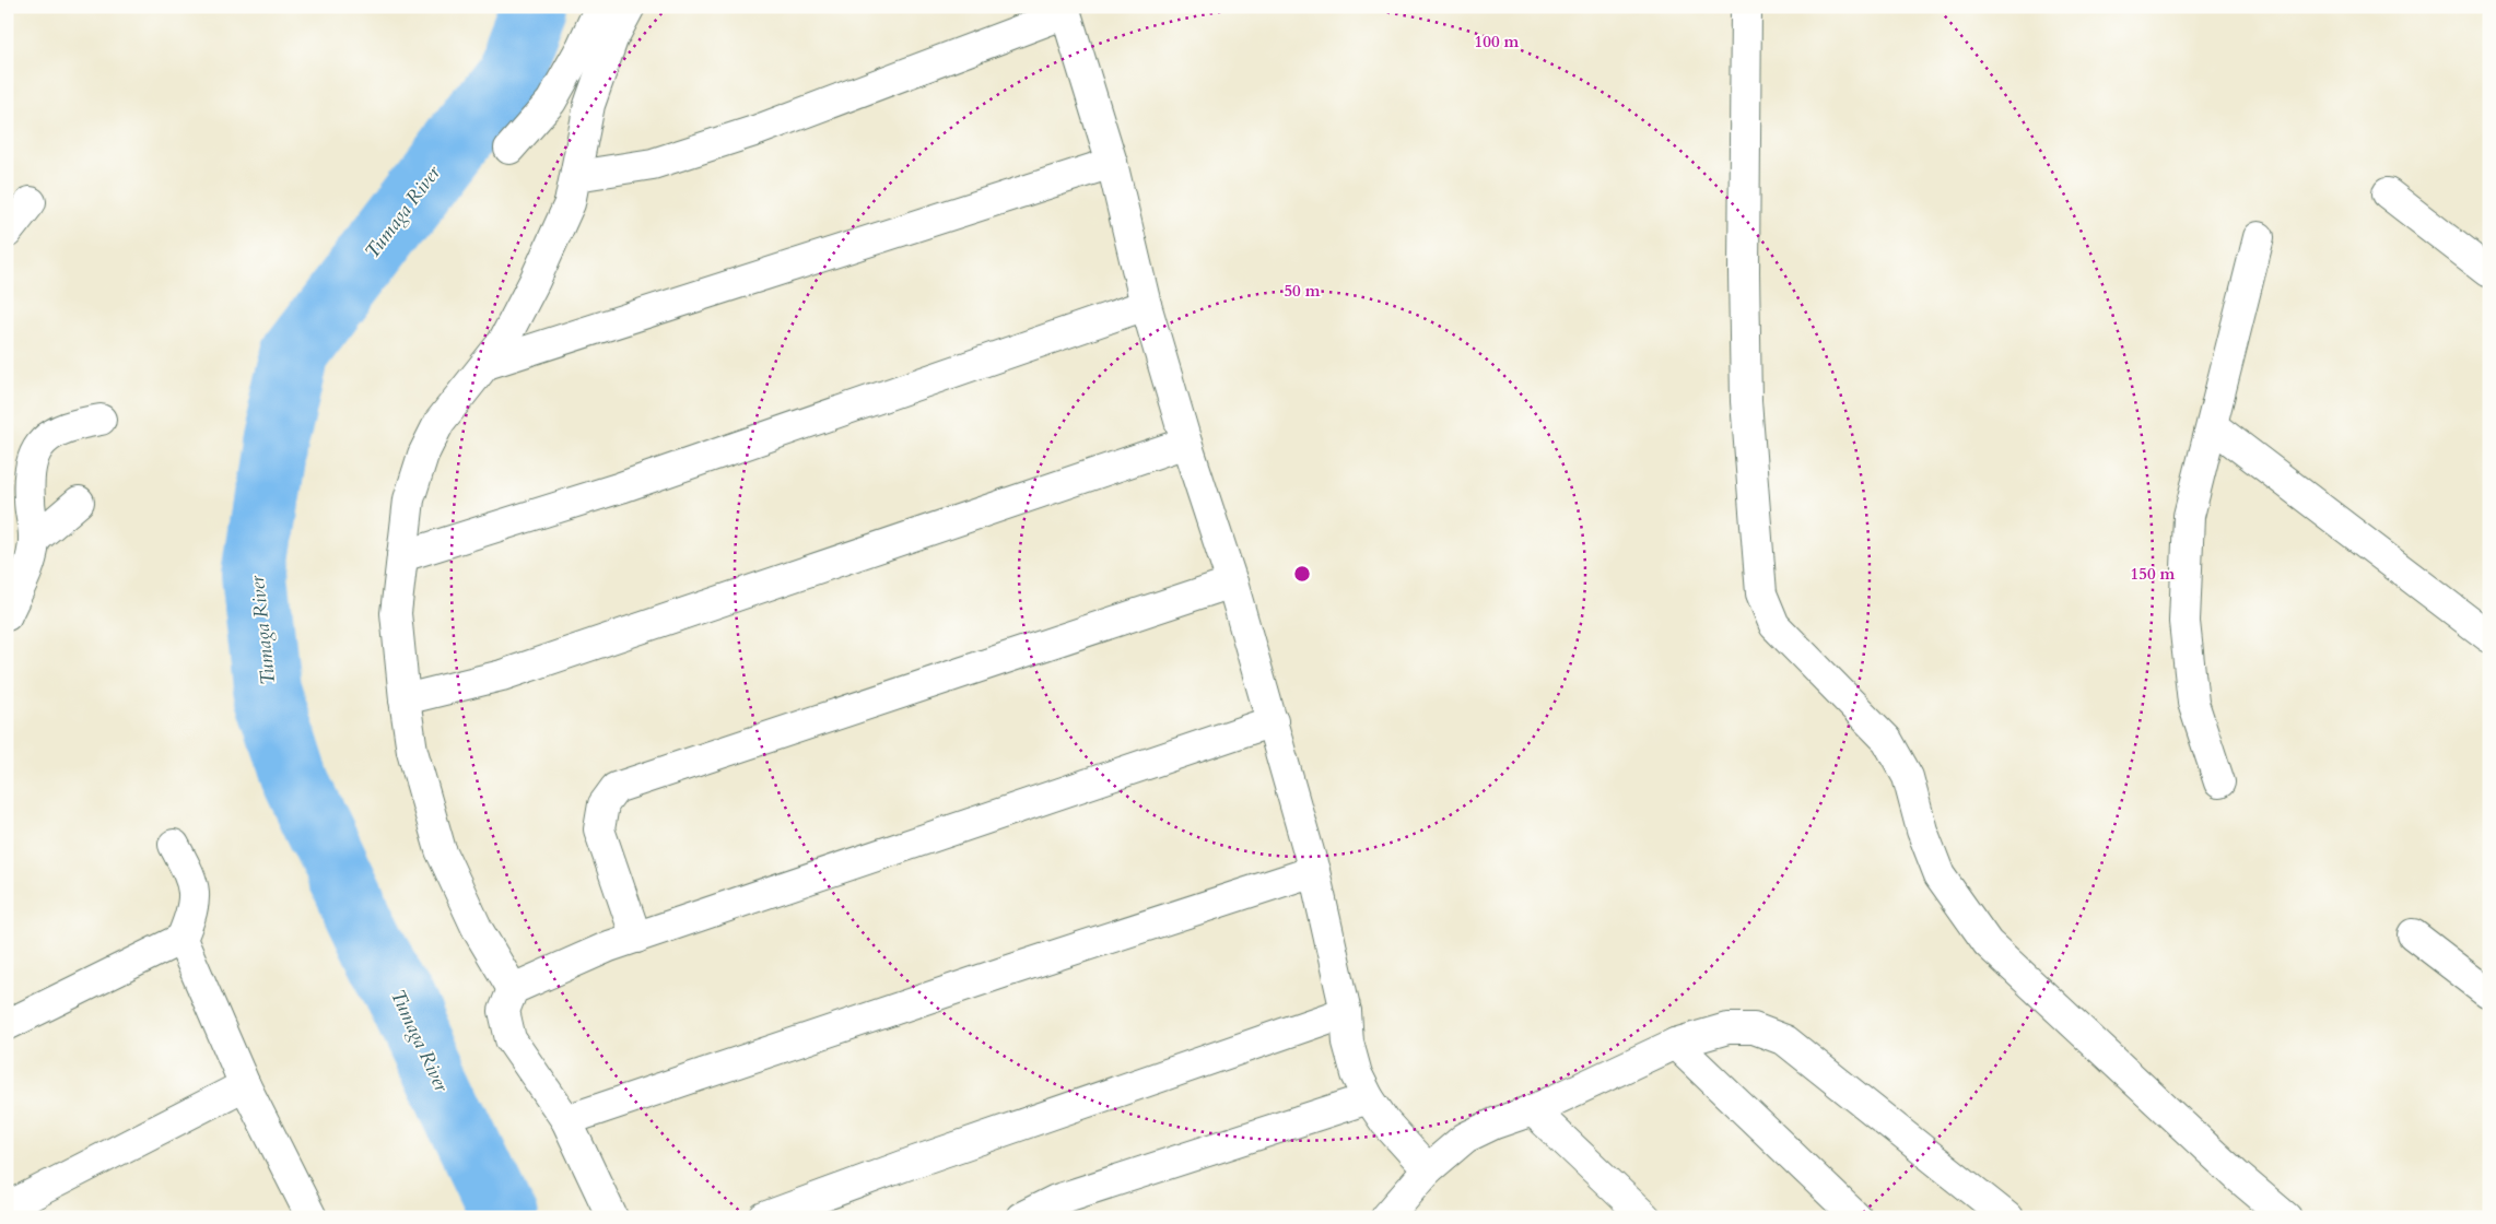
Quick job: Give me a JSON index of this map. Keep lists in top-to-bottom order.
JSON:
{
  "water": ["Tumaga River"],
  "rings": ["100 m", "50 m", "150 m"]
}
